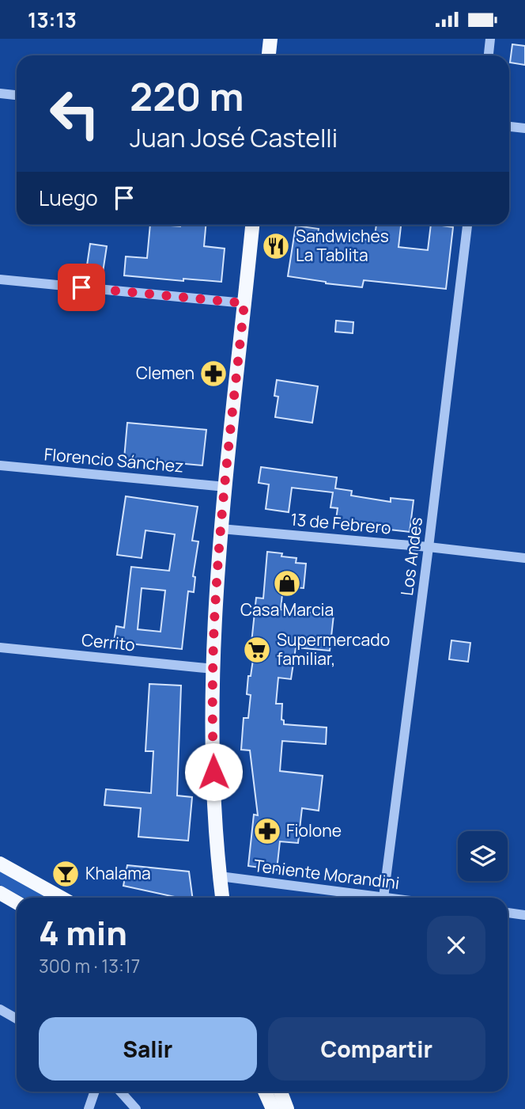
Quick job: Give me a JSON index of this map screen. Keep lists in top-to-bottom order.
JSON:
{
  "streets": {
    "street": [
      "Florencio Sánchez",
      "13 de Febrero",
      "Los Andes",
      "Cerrito",
      "Teniente Morandini"
    ]
  },
  "crossings": [
    ["13 de Febrero", "Los Andes"],
    ["Los Andes", "Teniente Morandini"]
  ],
  "places": {
    "restaurant": ["Sandwiches La Tablita"],
    "pharmacy": ["Clemen", "Fiolone"],
    "shop": ["Casa Marcia"],
    "supermarket": ["Supermercado familiar,"],
    "bar": ["Khalama"]
  },
  "page": {
    "status": "13:13",
    "turn": ["220 m", "Juan José Castelli"],
    "then": "Luego",
    "heading": ["4 min", "300 m · 13:17"],
    "buttons": ["Salir", "Compartir"]
  }
}
